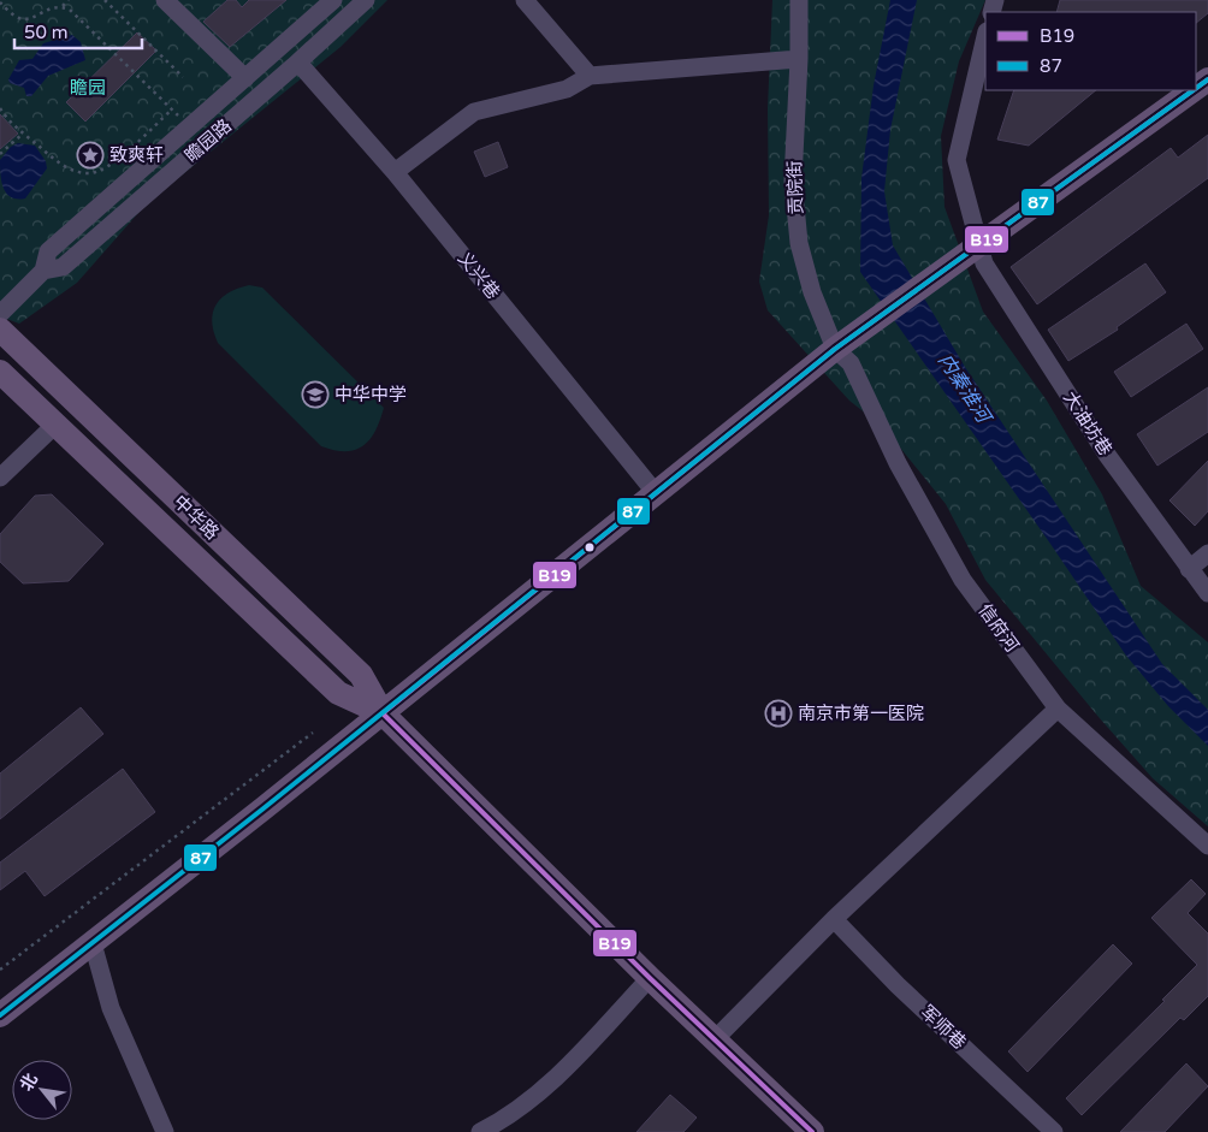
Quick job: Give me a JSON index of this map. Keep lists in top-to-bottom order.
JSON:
{
  "streets": {
    "main road": ["中华路"],
    "street": [
      "瞻园路",
      "贡院街",
      "义兴巷",
      "大油坊巷",
      "信府河",
      "军师巷"
    ]
  },
  "crossings": [
    ["瞻园路", "义兴巷"],
    ["贡院街", "信府河"]
  ],
  "water": ["内秦淮河"],
  "parks": ["瞻园"],
  "places": {
    "place": ["致爽轩"],
    "school or university": ["中华中学"],
    "hospital": ["南京市第一医院"]
  },
  "lines": ["transit line B19", "transit line 87"],
  "legend": ["B19", "87"],
  "scale_bar": "50 m",
  "north": "top left"
}
